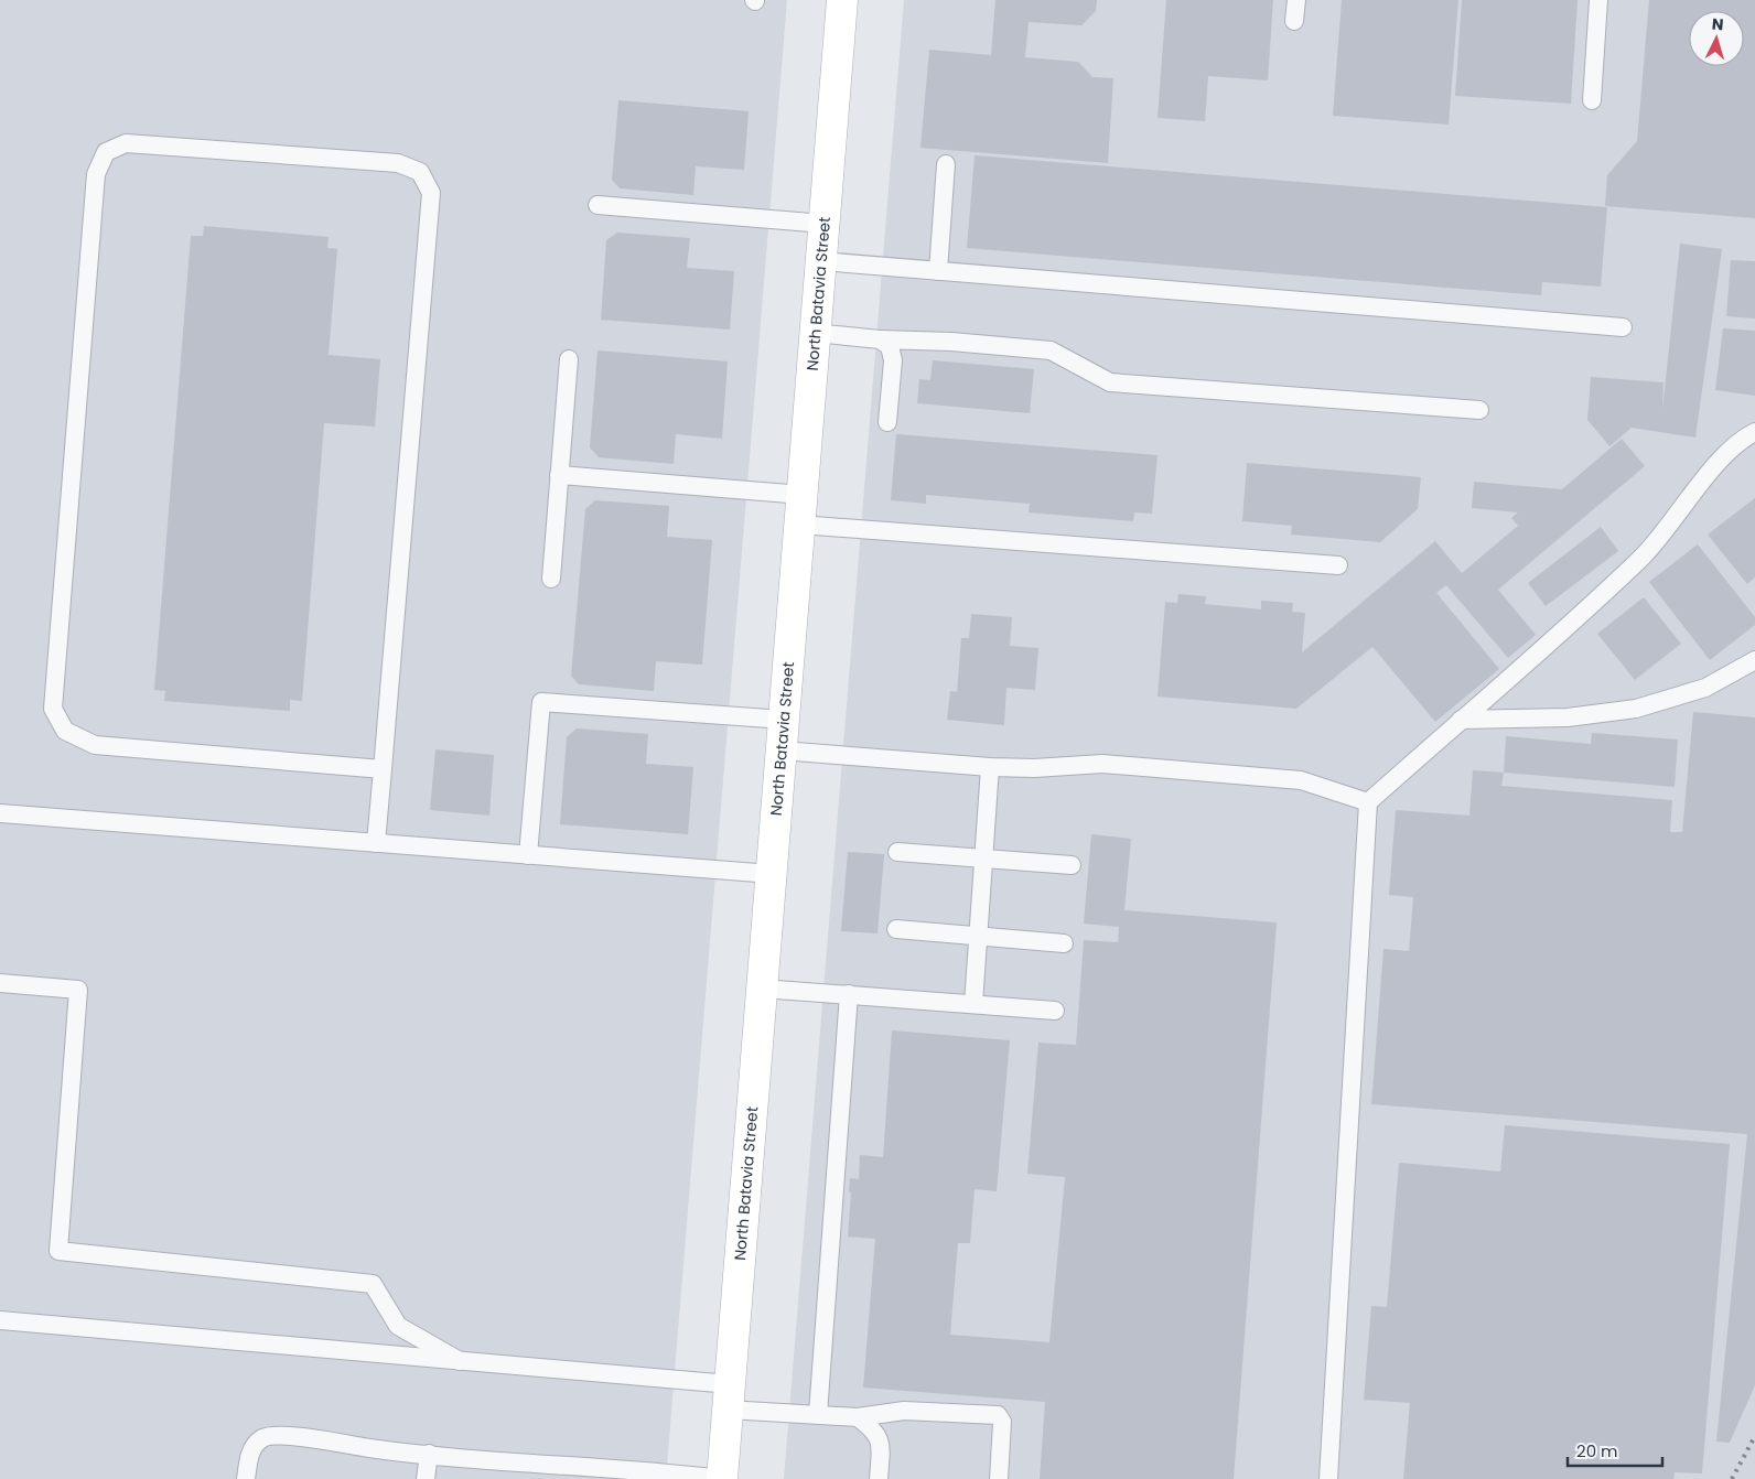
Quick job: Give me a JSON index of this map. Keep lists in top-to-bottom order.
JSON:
{
  "streets": {
    "main road": ["North Batavia Street"]
  },
  "scale_bar": "20 m",
  "north": "top"
}
